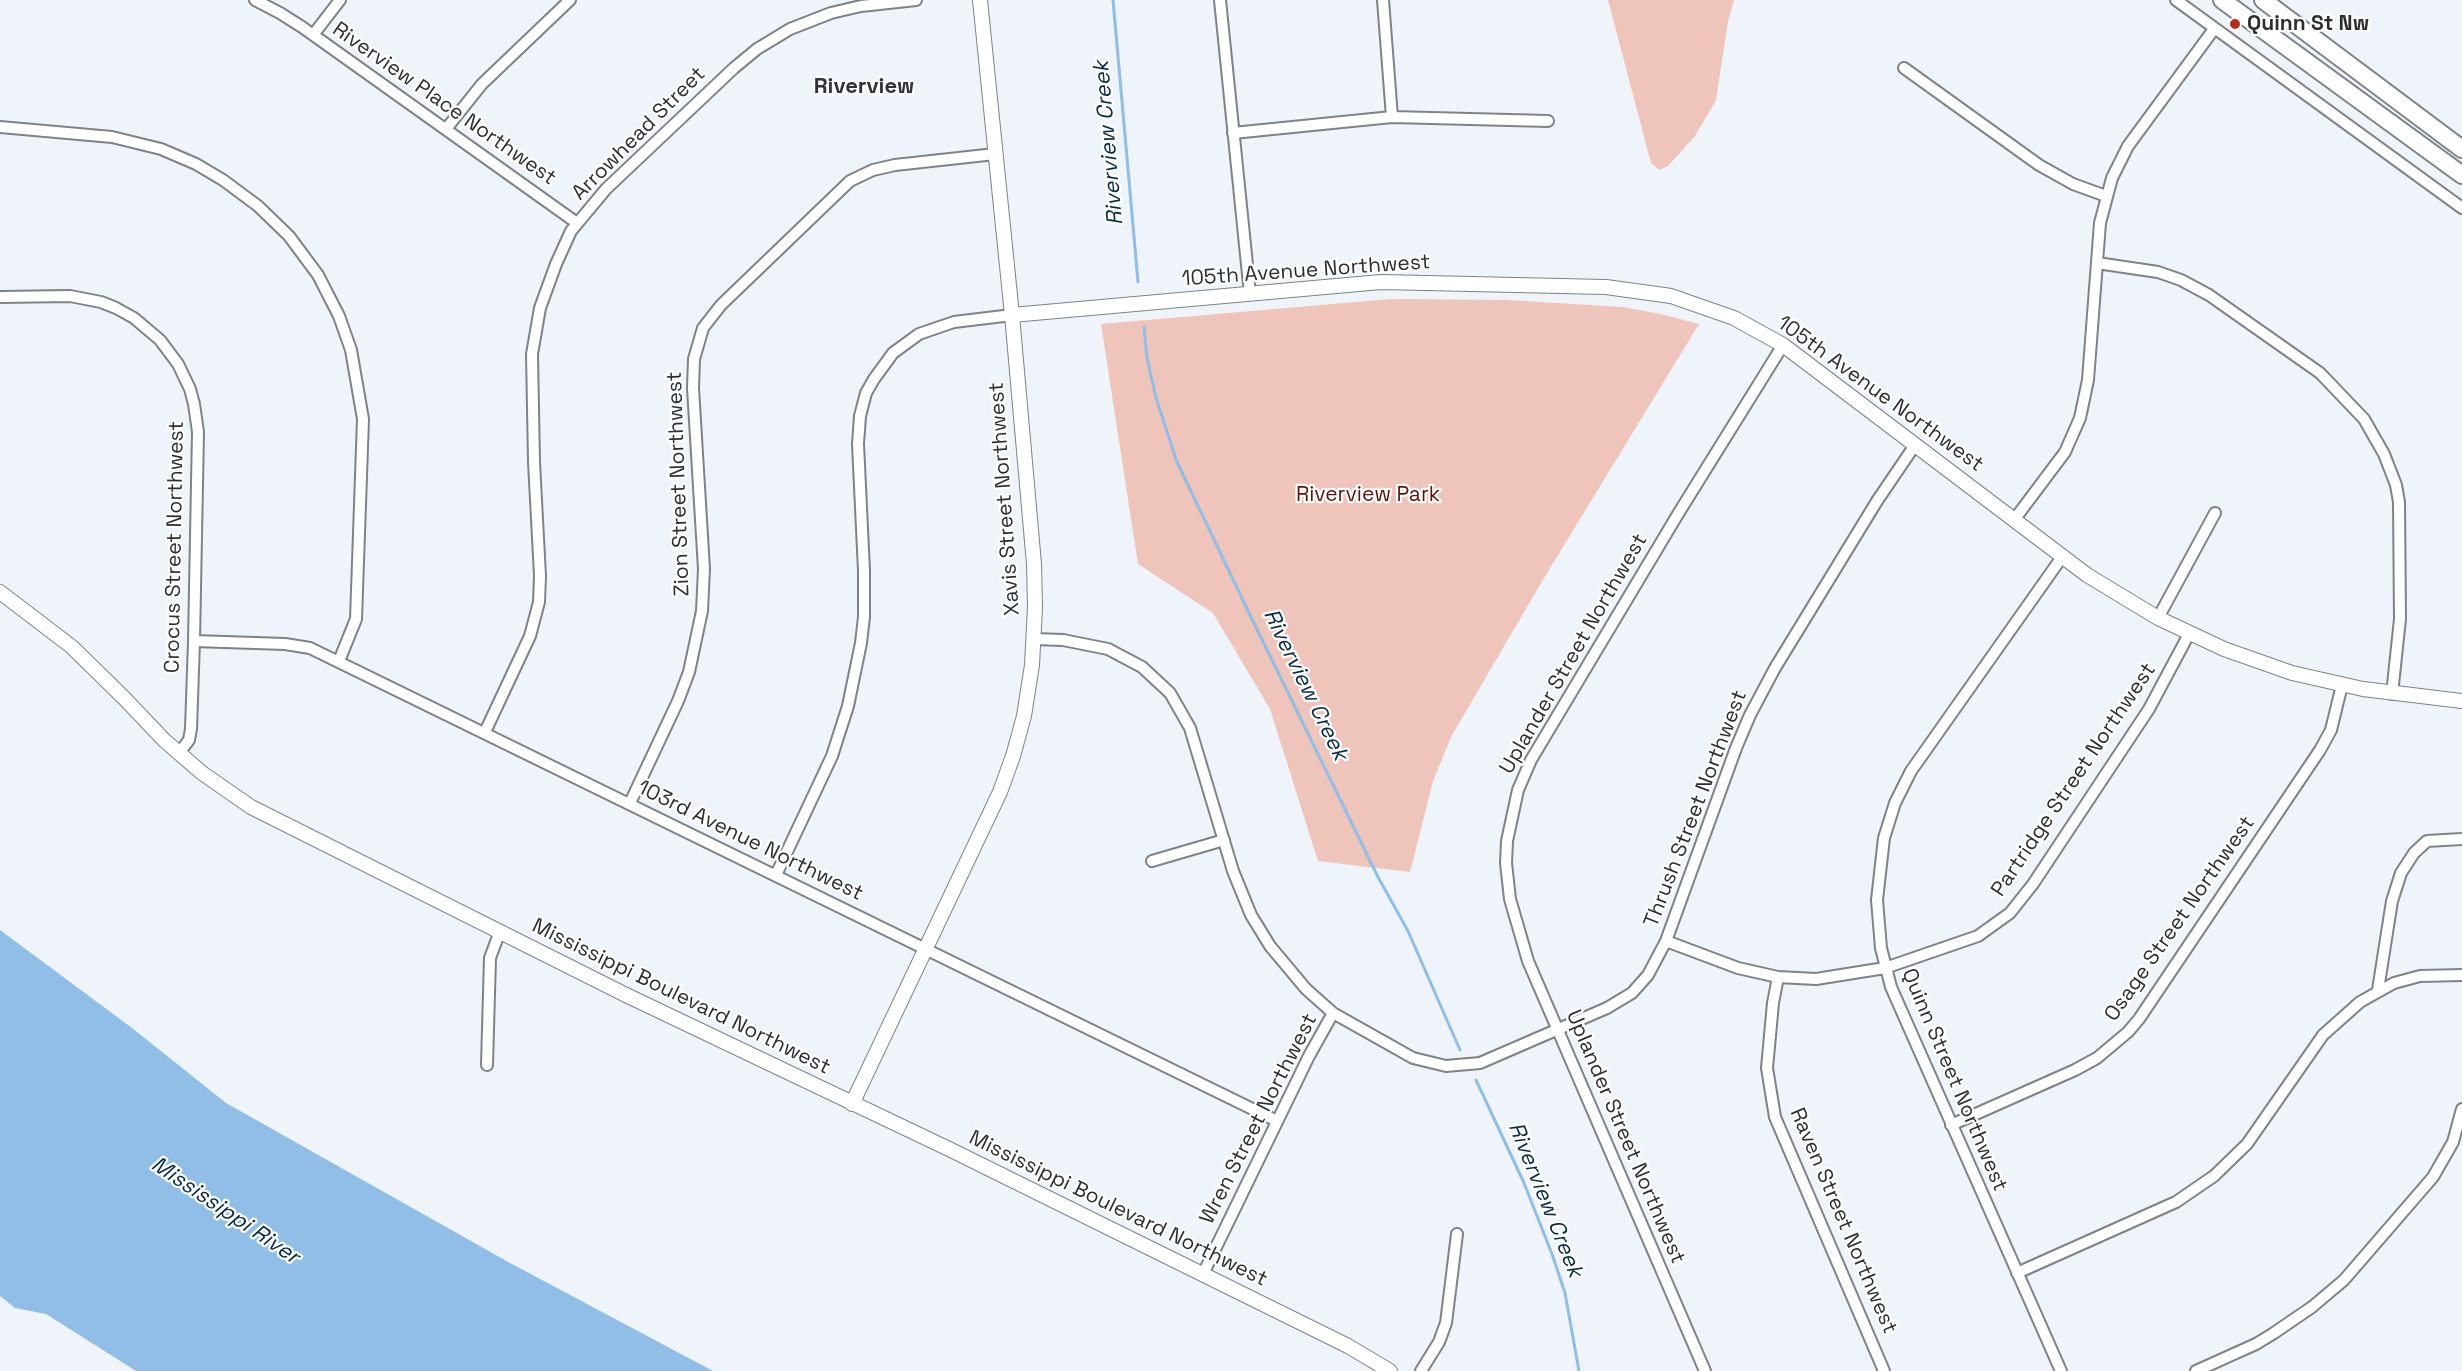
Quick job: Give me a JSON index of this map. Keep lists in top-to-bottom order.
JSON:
{
  "streets": {
    "street": [
      "Riverview Place Northwest",
      "Arrowhead Street",
      "105th Avenue Northwest",
      "Zion Street Northwest",
      "Xavis Street Northwest",
      "Crocus Street Northwest",
      "Uplander Street Northwest",
      "Partridge Street Northwest",
      "Thrush Street Northwest",
      "103rd Avenue Northwest",
      "Osage Street Northwest",
      "Mississippi Boulevard Northwest",
      "Quinn Street Northwest",
      "Wren Street Northwest",
      "Raven Street Northwest"
    ]
  },
  "crossings": [
    ["Riverview Place Northwest", "Arrowhead Street"],
    ["Arrowhead Street", "103rd Avenue Northwest"],
    ["105th Avenue Northwest", "Xavis Street Northwest"],
    ["105th Avenue Northwest", "Uplander Street Northwest"],
    ["105th Avenue Northwest", "Partridge Street Northwest"],
    ["105th Avenue Northwest", "Thrush Street Northwest"],
    ["105th Avenue Northwest", "Osage Street Northwest"],
    ["105th Avenue Northwest", "Quinn Street Northwest"],
    ["Zion Street Northwest", "Xavis Street Northwest"],
    ["Zion Street Northwest", "103rd Avenue Northwest"],
    ["Xavis Street Northwest", "Thrush Street Northwest"],
    ["Xavis Street Northwest", "103rd Avenue Northwest"],
    ["Xavis Street Northwest", "Mississippi Boulevard Northwest"],
    ["Crocus Street Northwest", "103rd Avenue Northwest"],
    ["Crocus Street Northwest", "Mississippi Boulevard Northwest"],
    ["Uplander Street Northwest", "Thrush Street Northwest"],
    ["Partridge Street Northwest", "Thrush Street Northwest"],
    ["Partridge Street Northwest", "Quinn Street Northwest"],
    ["Partridge Street Northwest", "Raven Street Northwest"],
    ["Thrush Street Northwest", "Wren Street Northwest"],
    ["103rd Avenue Northwest", "Wren Street Northwest"],
    ["Osage Street Northwest", "Quinn Street Northwest"],
    ["Mississippi Boulevard Northwest", "Wren Street Northwest"]
  ],
  "districts": ["Riverview"],
  "water": ["Riverview Creek", "Mississippi River"],
  "parks": ["Riverview Park"],
  "places": ["Quinn St Nw"]
}
